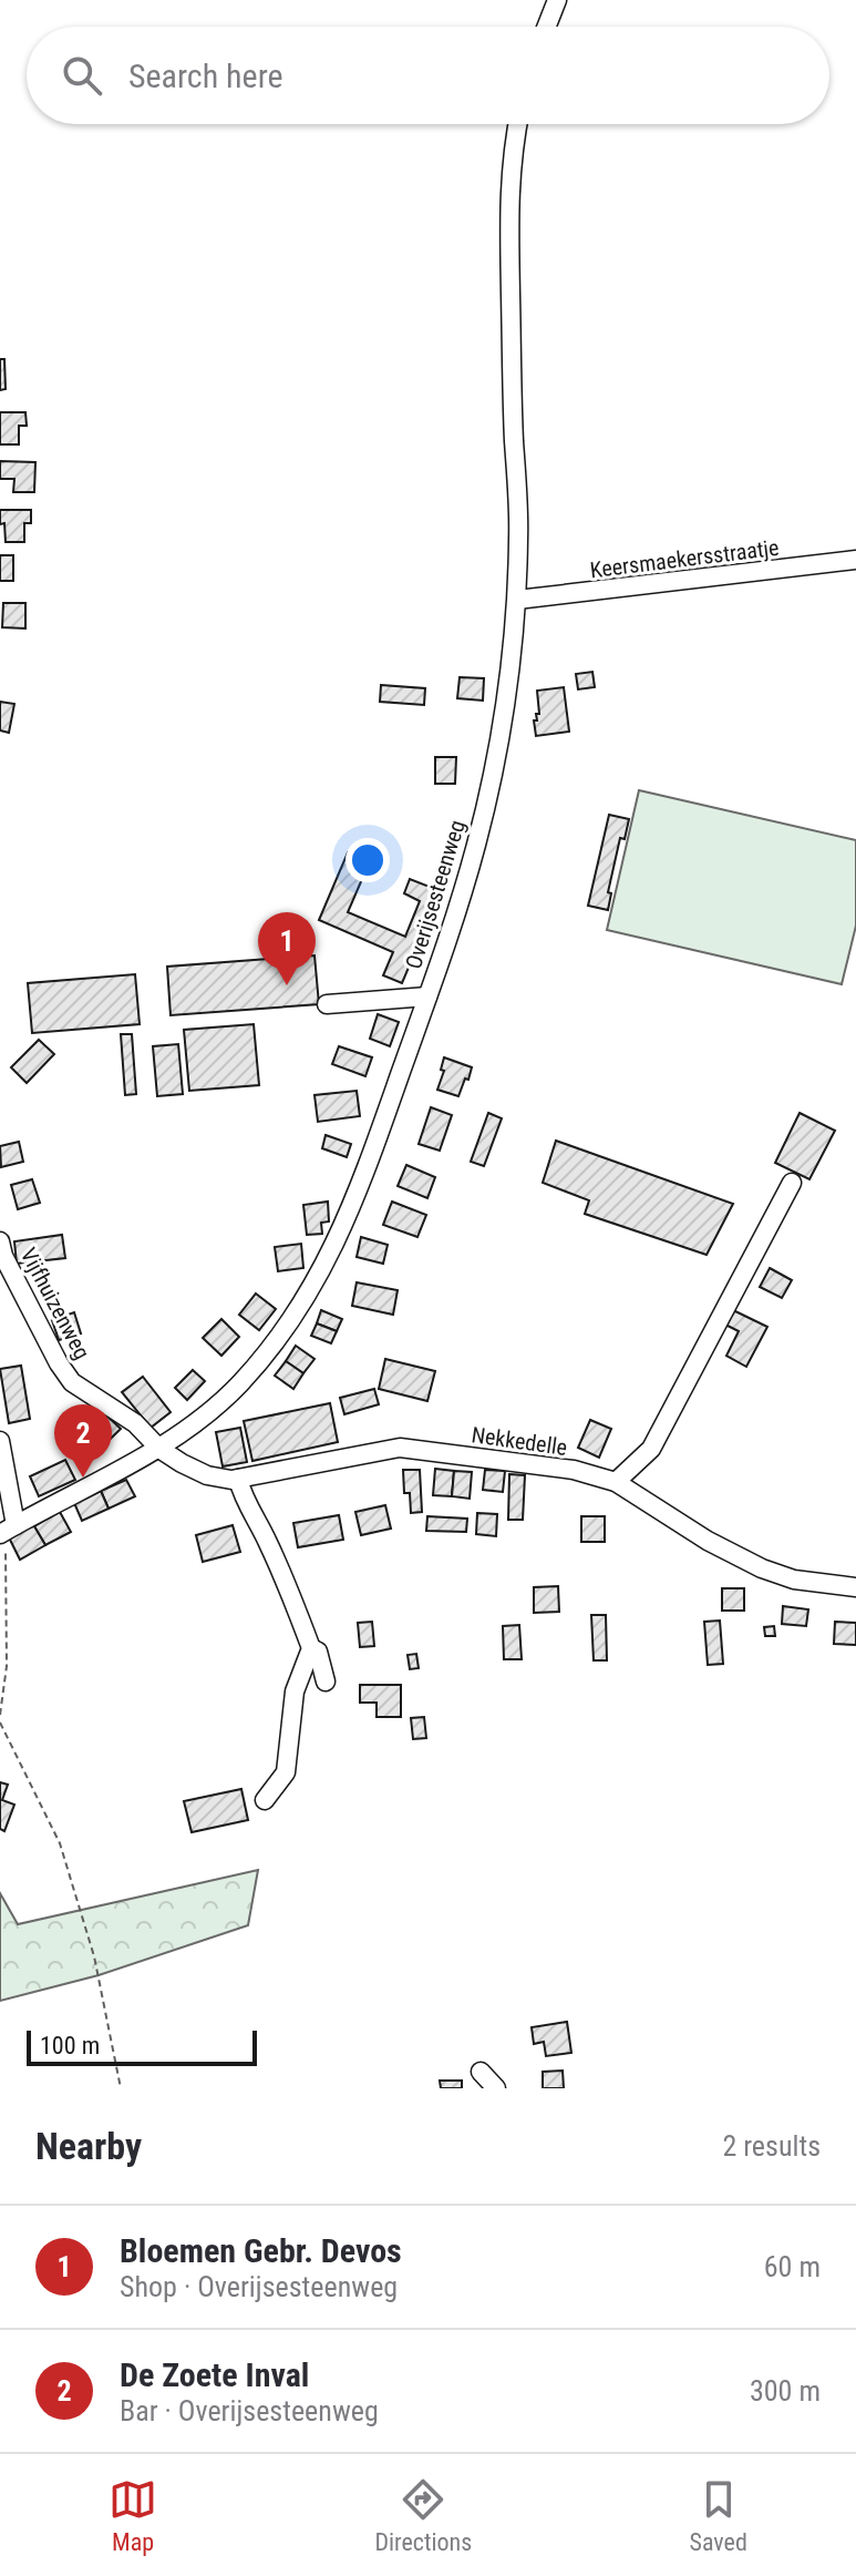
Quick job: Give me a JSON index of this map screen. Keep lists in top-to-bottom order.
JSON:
{
  "streets": {
    "street": [
      "Keersmaekersstraatje",
      "Overijsesteenweg",
      "Vijfhuizenweg",
      "Nekkedelle"
    ]
  },
  "crossings": [
    ["Keersmaekersstraatje", "Overijsesteenweg"],
    ["Overijsesteenweg", "Vijfhuizenweg"],
    ["Overijsesteenweg", "Nekkedelle"],
    ["Vijfhuizenweg", "Nekkedelle"]
  ],
  "scale_bar": "100 m",
  "page": {
    "search": "Search here",
    "pins": ["1", "2"],
    "scale": "100 m",
    "heading": ["Nearby", "2 results"],
    "list": [
      {
        "mark": "1",
        "name": "Bloemen Gebr. Devos",
        "note": "Shop · Overijsesteenweg",
        "value": "60 m"
      },
      {
        "mark": "2",
        "name": "De Zoete Inval",
        "note": "Bar · Overijsesteenweg",
        "value": "300 m"
      }
    ],
    "nav": ["Map", "Directions", "Saved"]
  }
}
